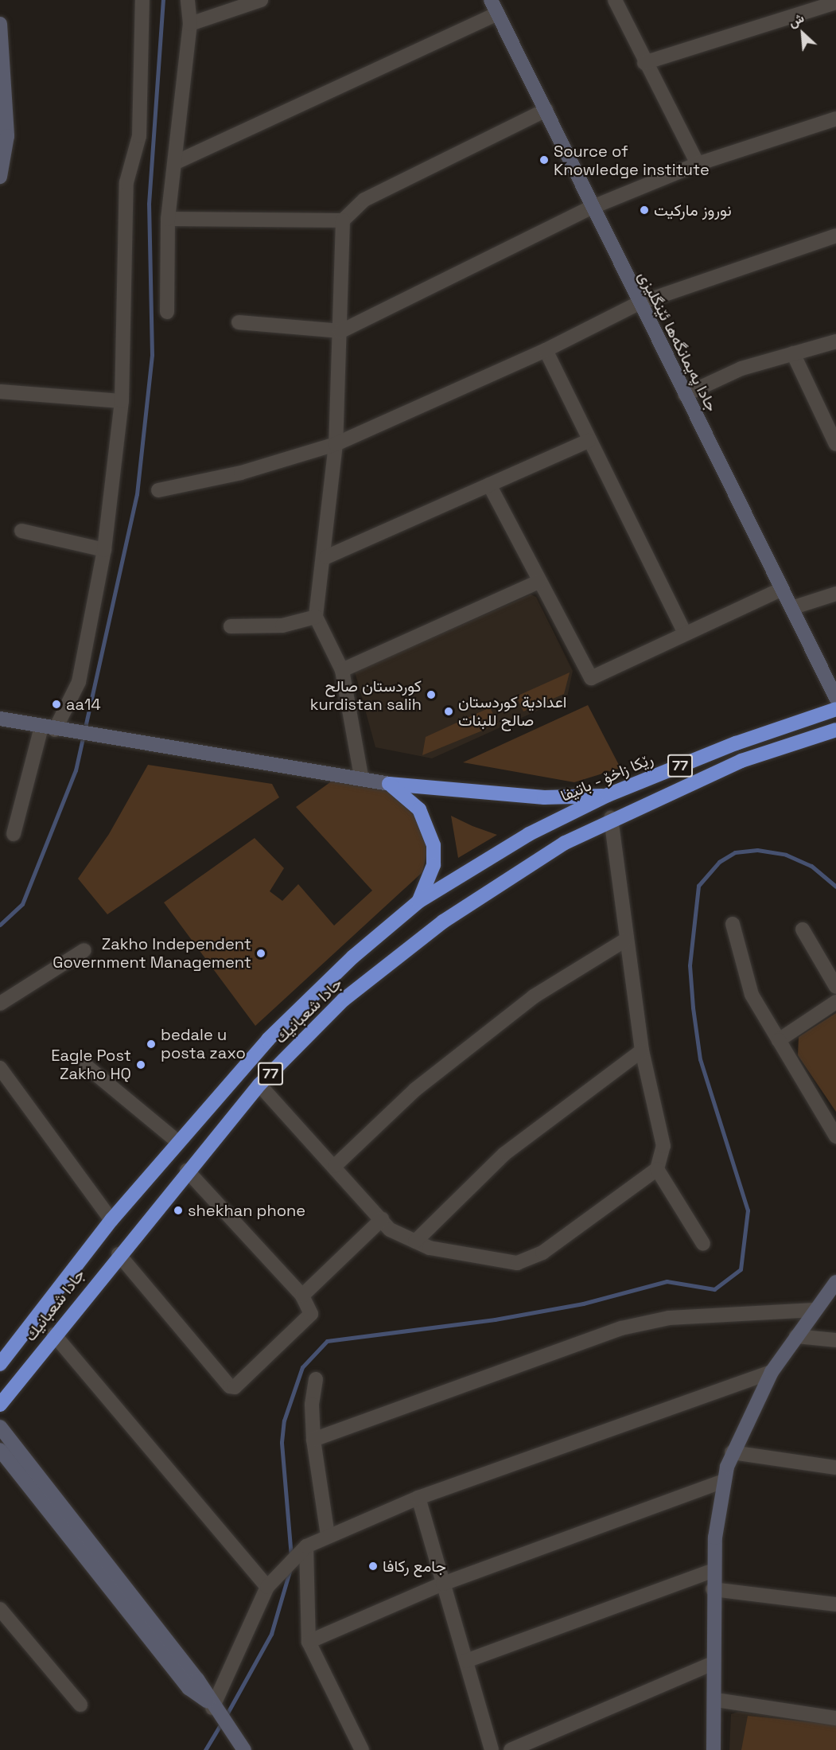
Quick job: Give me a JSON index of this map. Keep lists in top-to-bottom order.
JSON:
{
  "streets": {
    "highway": ["77", "رێکا زاخۆ - باتیفا", "جادا شعبانيك"],
    "street": ["جادا په‌يمانگه‌ها ئێنگليزى"]
  },
  "crossings": [
    ["77", "جادا شعبانيك"],
    ["رێکا زاخۆ - باتیفا", "جادا شعبانيك"]
  ],
  "places": [
    "Source of Knowledge institute",
    "نوروز ماركيت",
    "كوردستان صالح kurdistan salih",
    "aa14",
    "اعدادية كوردستان صالح للبنات",
    "Zakho Independent Government Management",
    "bedale u posta zaxo",
    "Eagle Post Zakho HQ",
    "shekhan phone",
    "جامع ركافا"
  ],
  "north": "top left"
}
